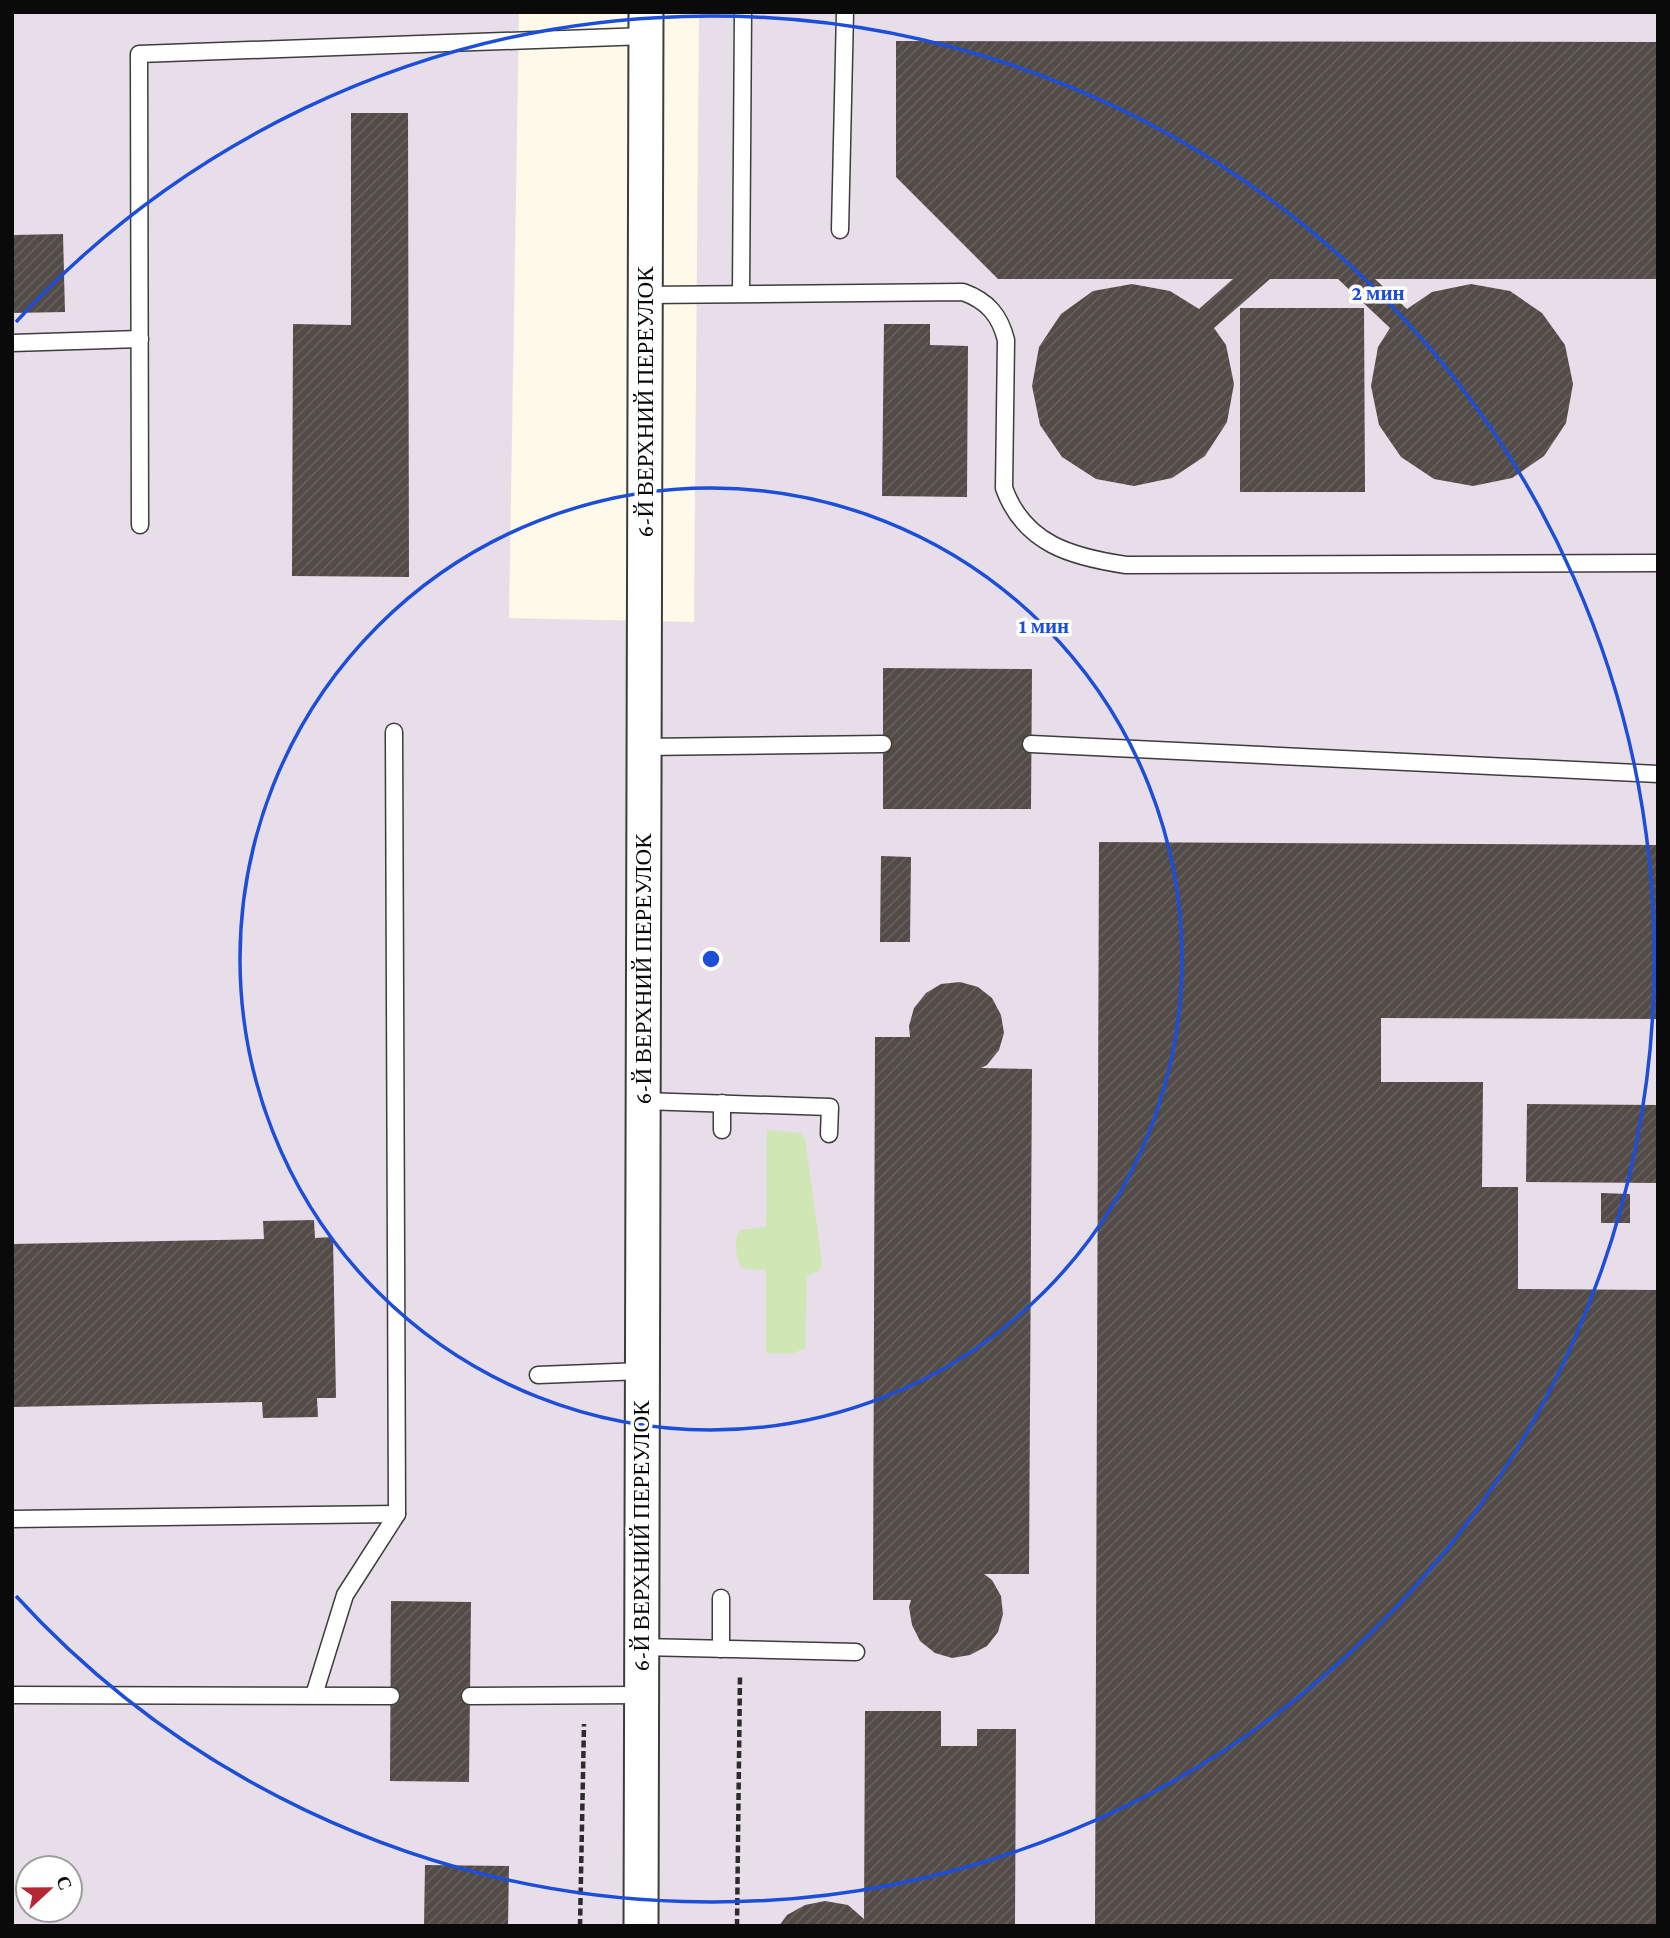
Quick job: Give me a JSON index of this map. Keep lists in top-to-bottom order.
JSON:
{
  "streets": {
    "street": ["6-Й ВЕРХНИЙ ПЕРЕУЛОК"]
  },
  "north": "right",
  "rings": ["2 мин", "1 мин"]
}
